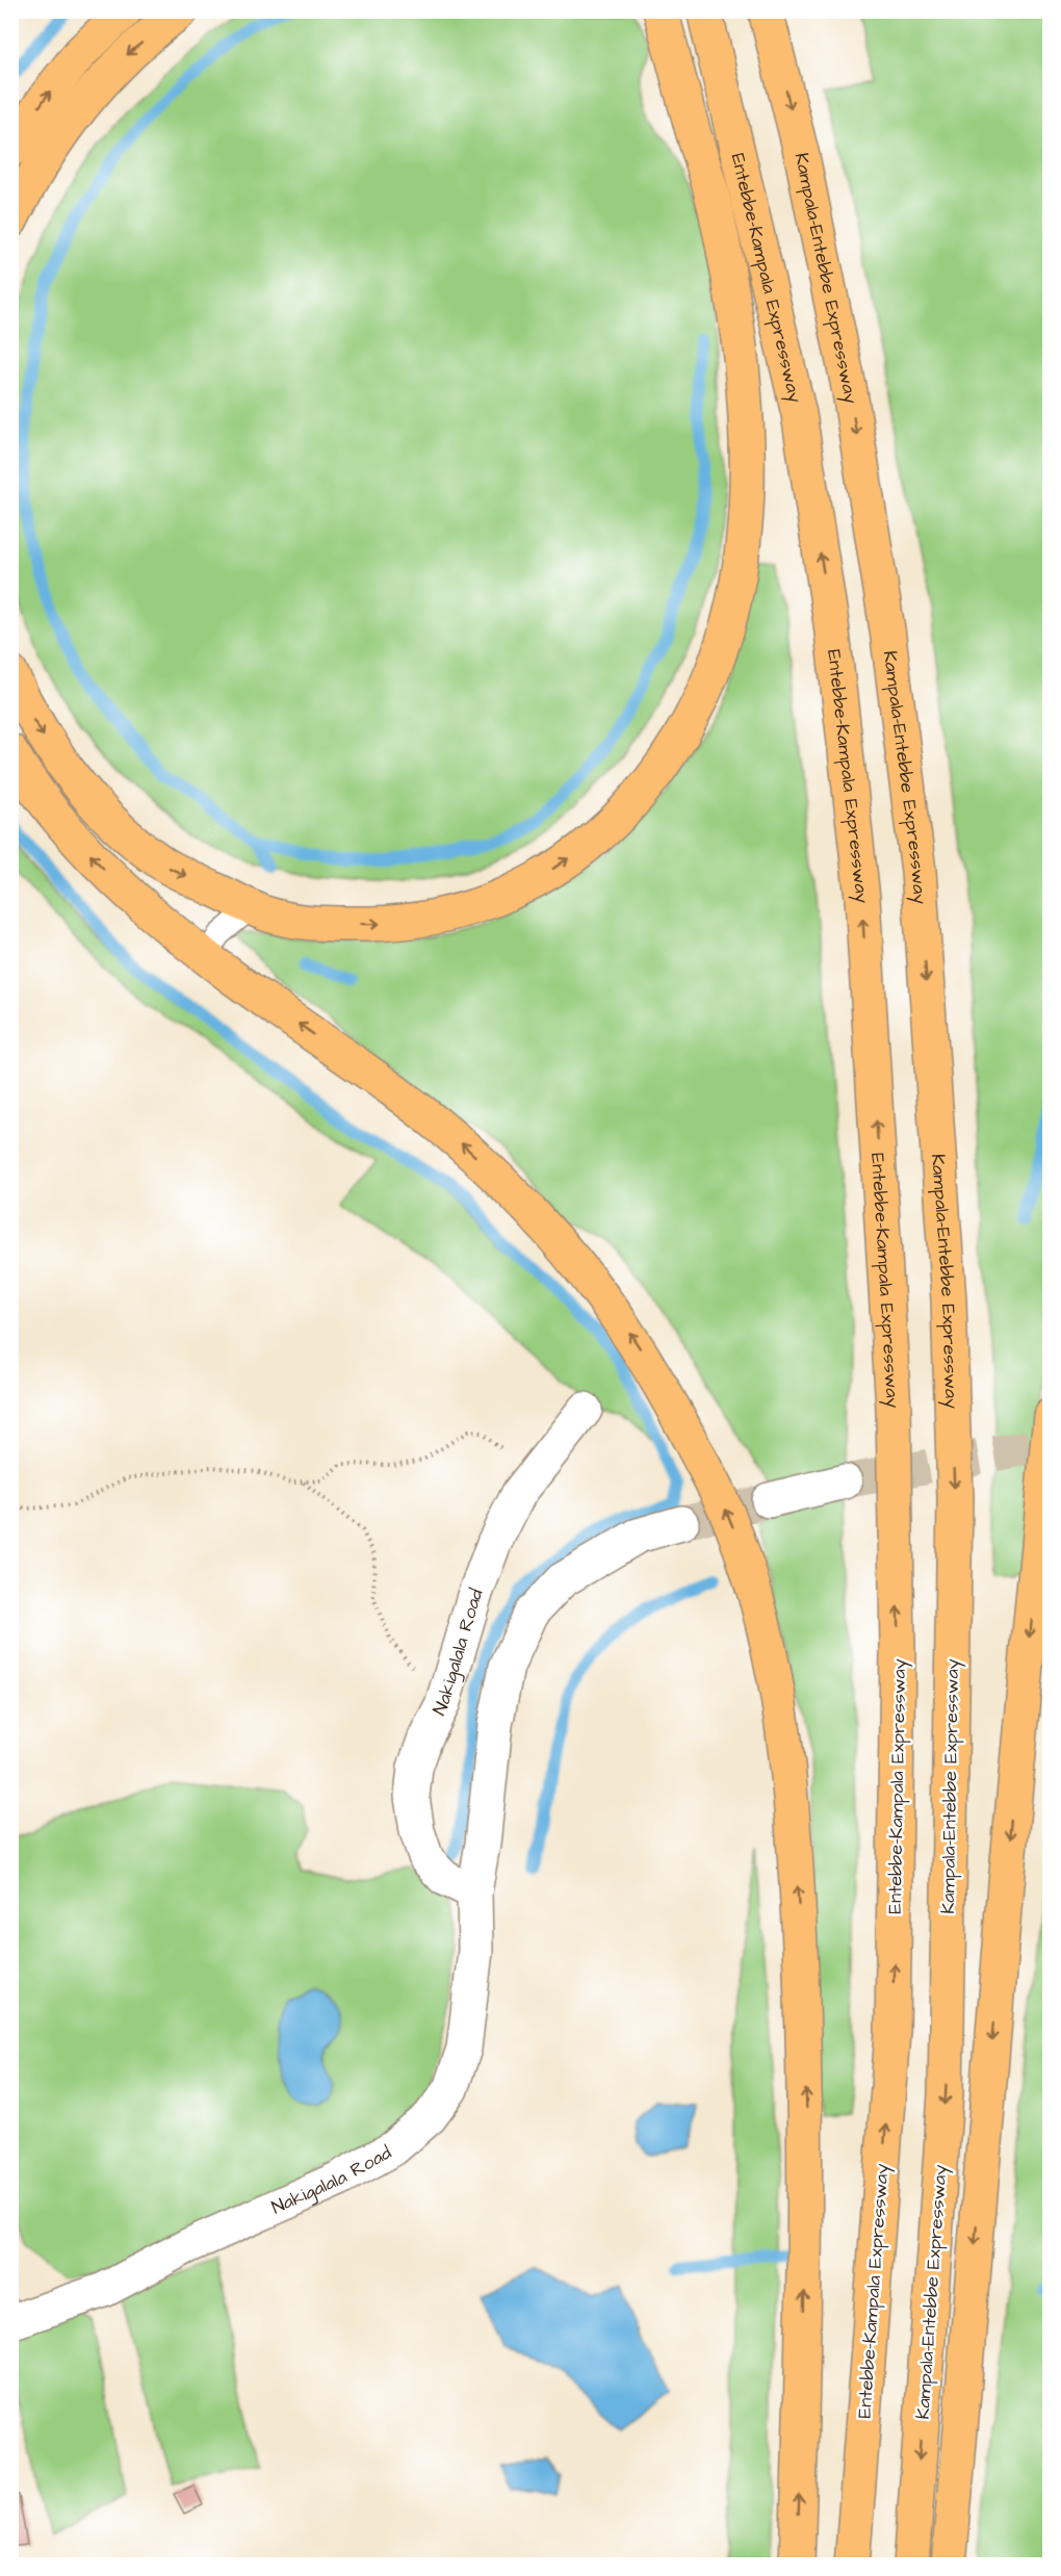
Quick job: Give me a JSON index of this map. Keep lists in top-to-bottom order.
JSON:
{
  "streets": {
    "highway": ["Entebbe–Kampala Expressway", "Kampala–Entebbe Expressway"],
    "street": ["Nakigalala Road"]
  }
}
